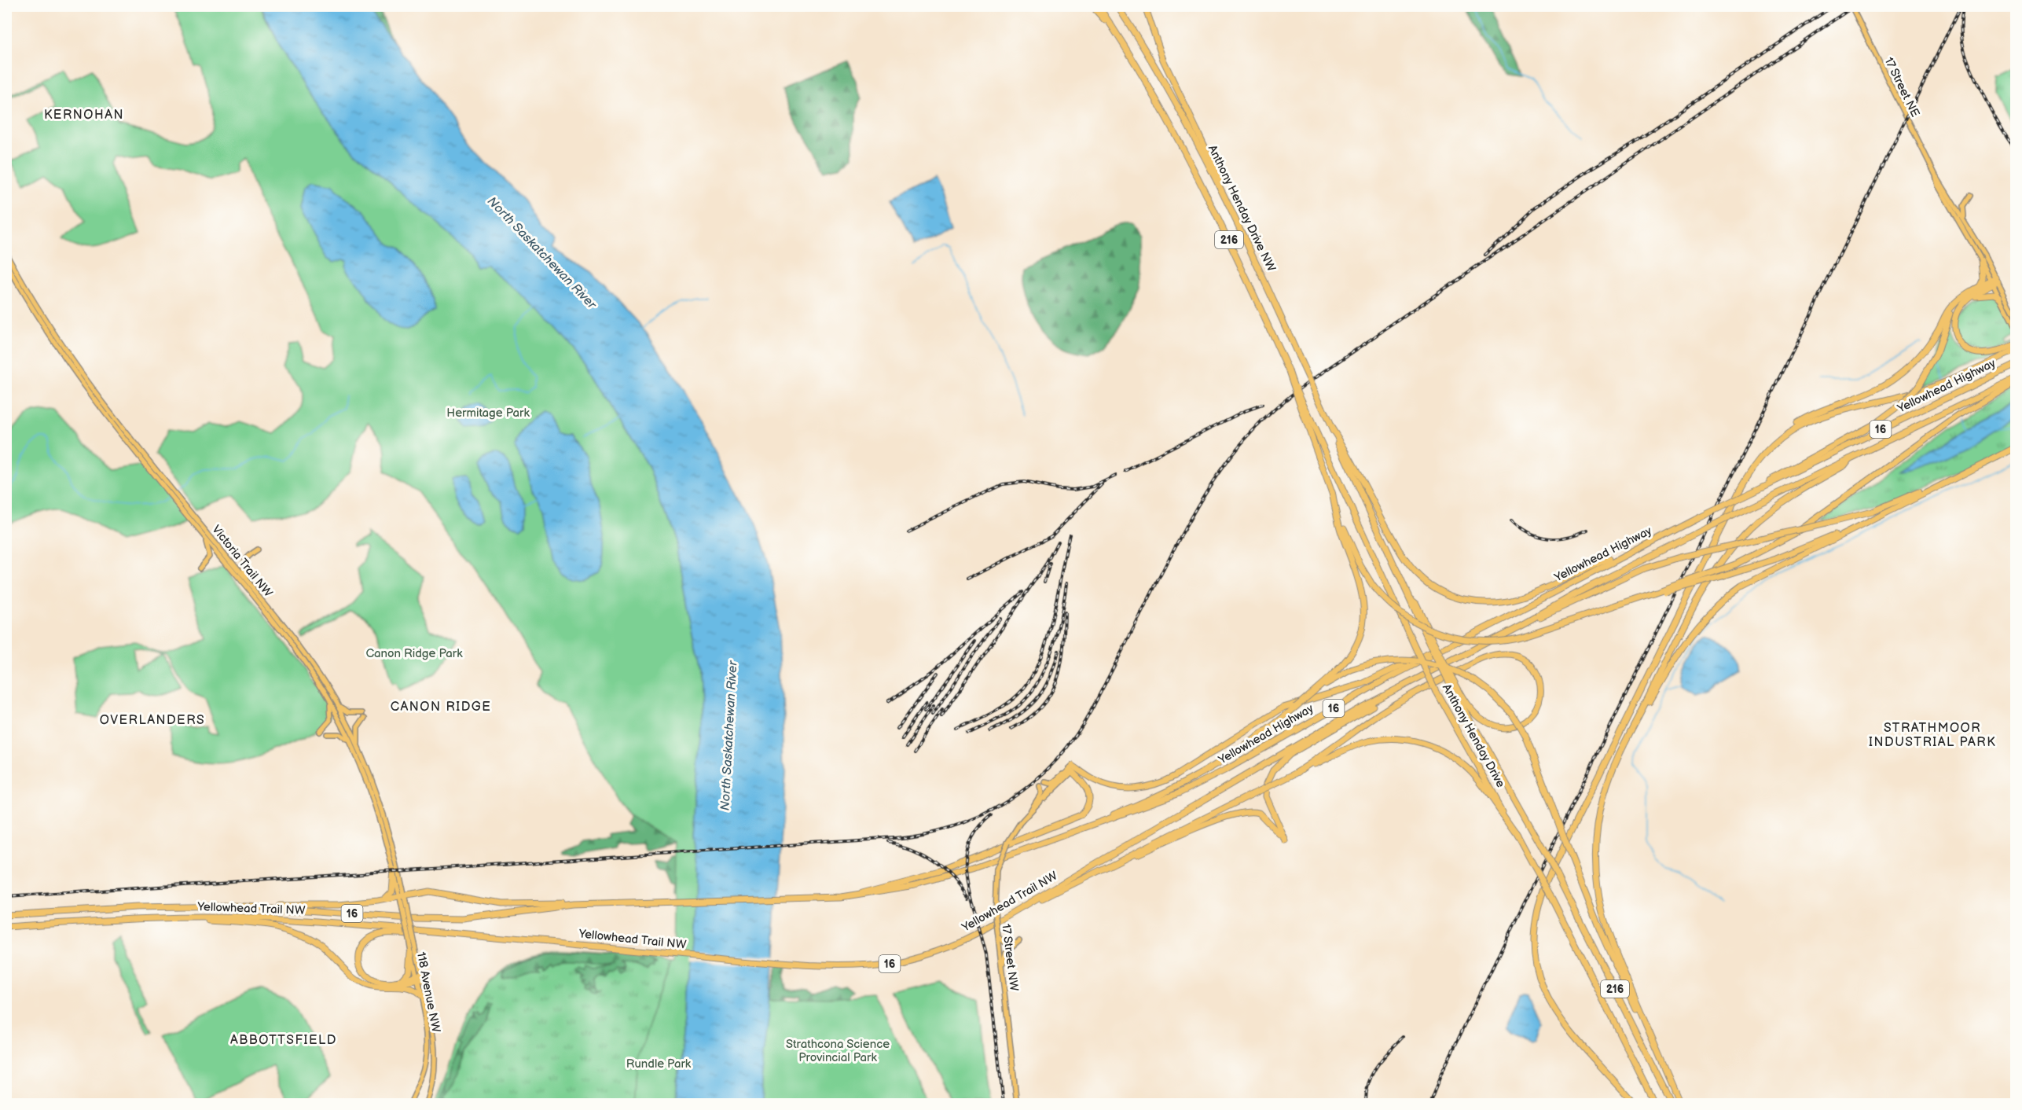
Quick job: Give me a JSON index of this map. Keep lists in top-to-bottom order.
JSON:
{
  "streets": {
    "highway": [
      "Anthony Henday Drive NW",
      "216",
      "Yellowhead Highway",
      "16",
      "Anthony Henday Drive",
      "Yellowhead Trail NW"
    ],
    "main road": [
      "17 Street NE",
      "Victoria Trail NW",
      "17 Street NW",
      "118 Avenue NW"
    ]
  },
  "crossings": [
    ["Anthony Henday Drive NW", "216"],
    ["Anthony Henday Drive NW", "Anthony Henday Drive"],
    ["216", "Anthony Henday Drive"],
    ["Yellowhead Highway", "Yellowhead Trail NW"],
    ["Victoria Trail NW", "118 Avenue NW"]
  ],
  "districts": [
    "KERNOHAN",
    "CANON RIDGE",
    "OVERLANDERS",
    "STRATHMOOR INDUSTRIAL PARK",
    "ABBOTTSFIELD"
  ],
  "water": ["North Saskatchewan River"],
  "parks": [
    "Hermitage Park",
    "Canon Ridge Park",
    "Strathcona Science Provincial Park",
    "Rundle Park"
  ]
}
